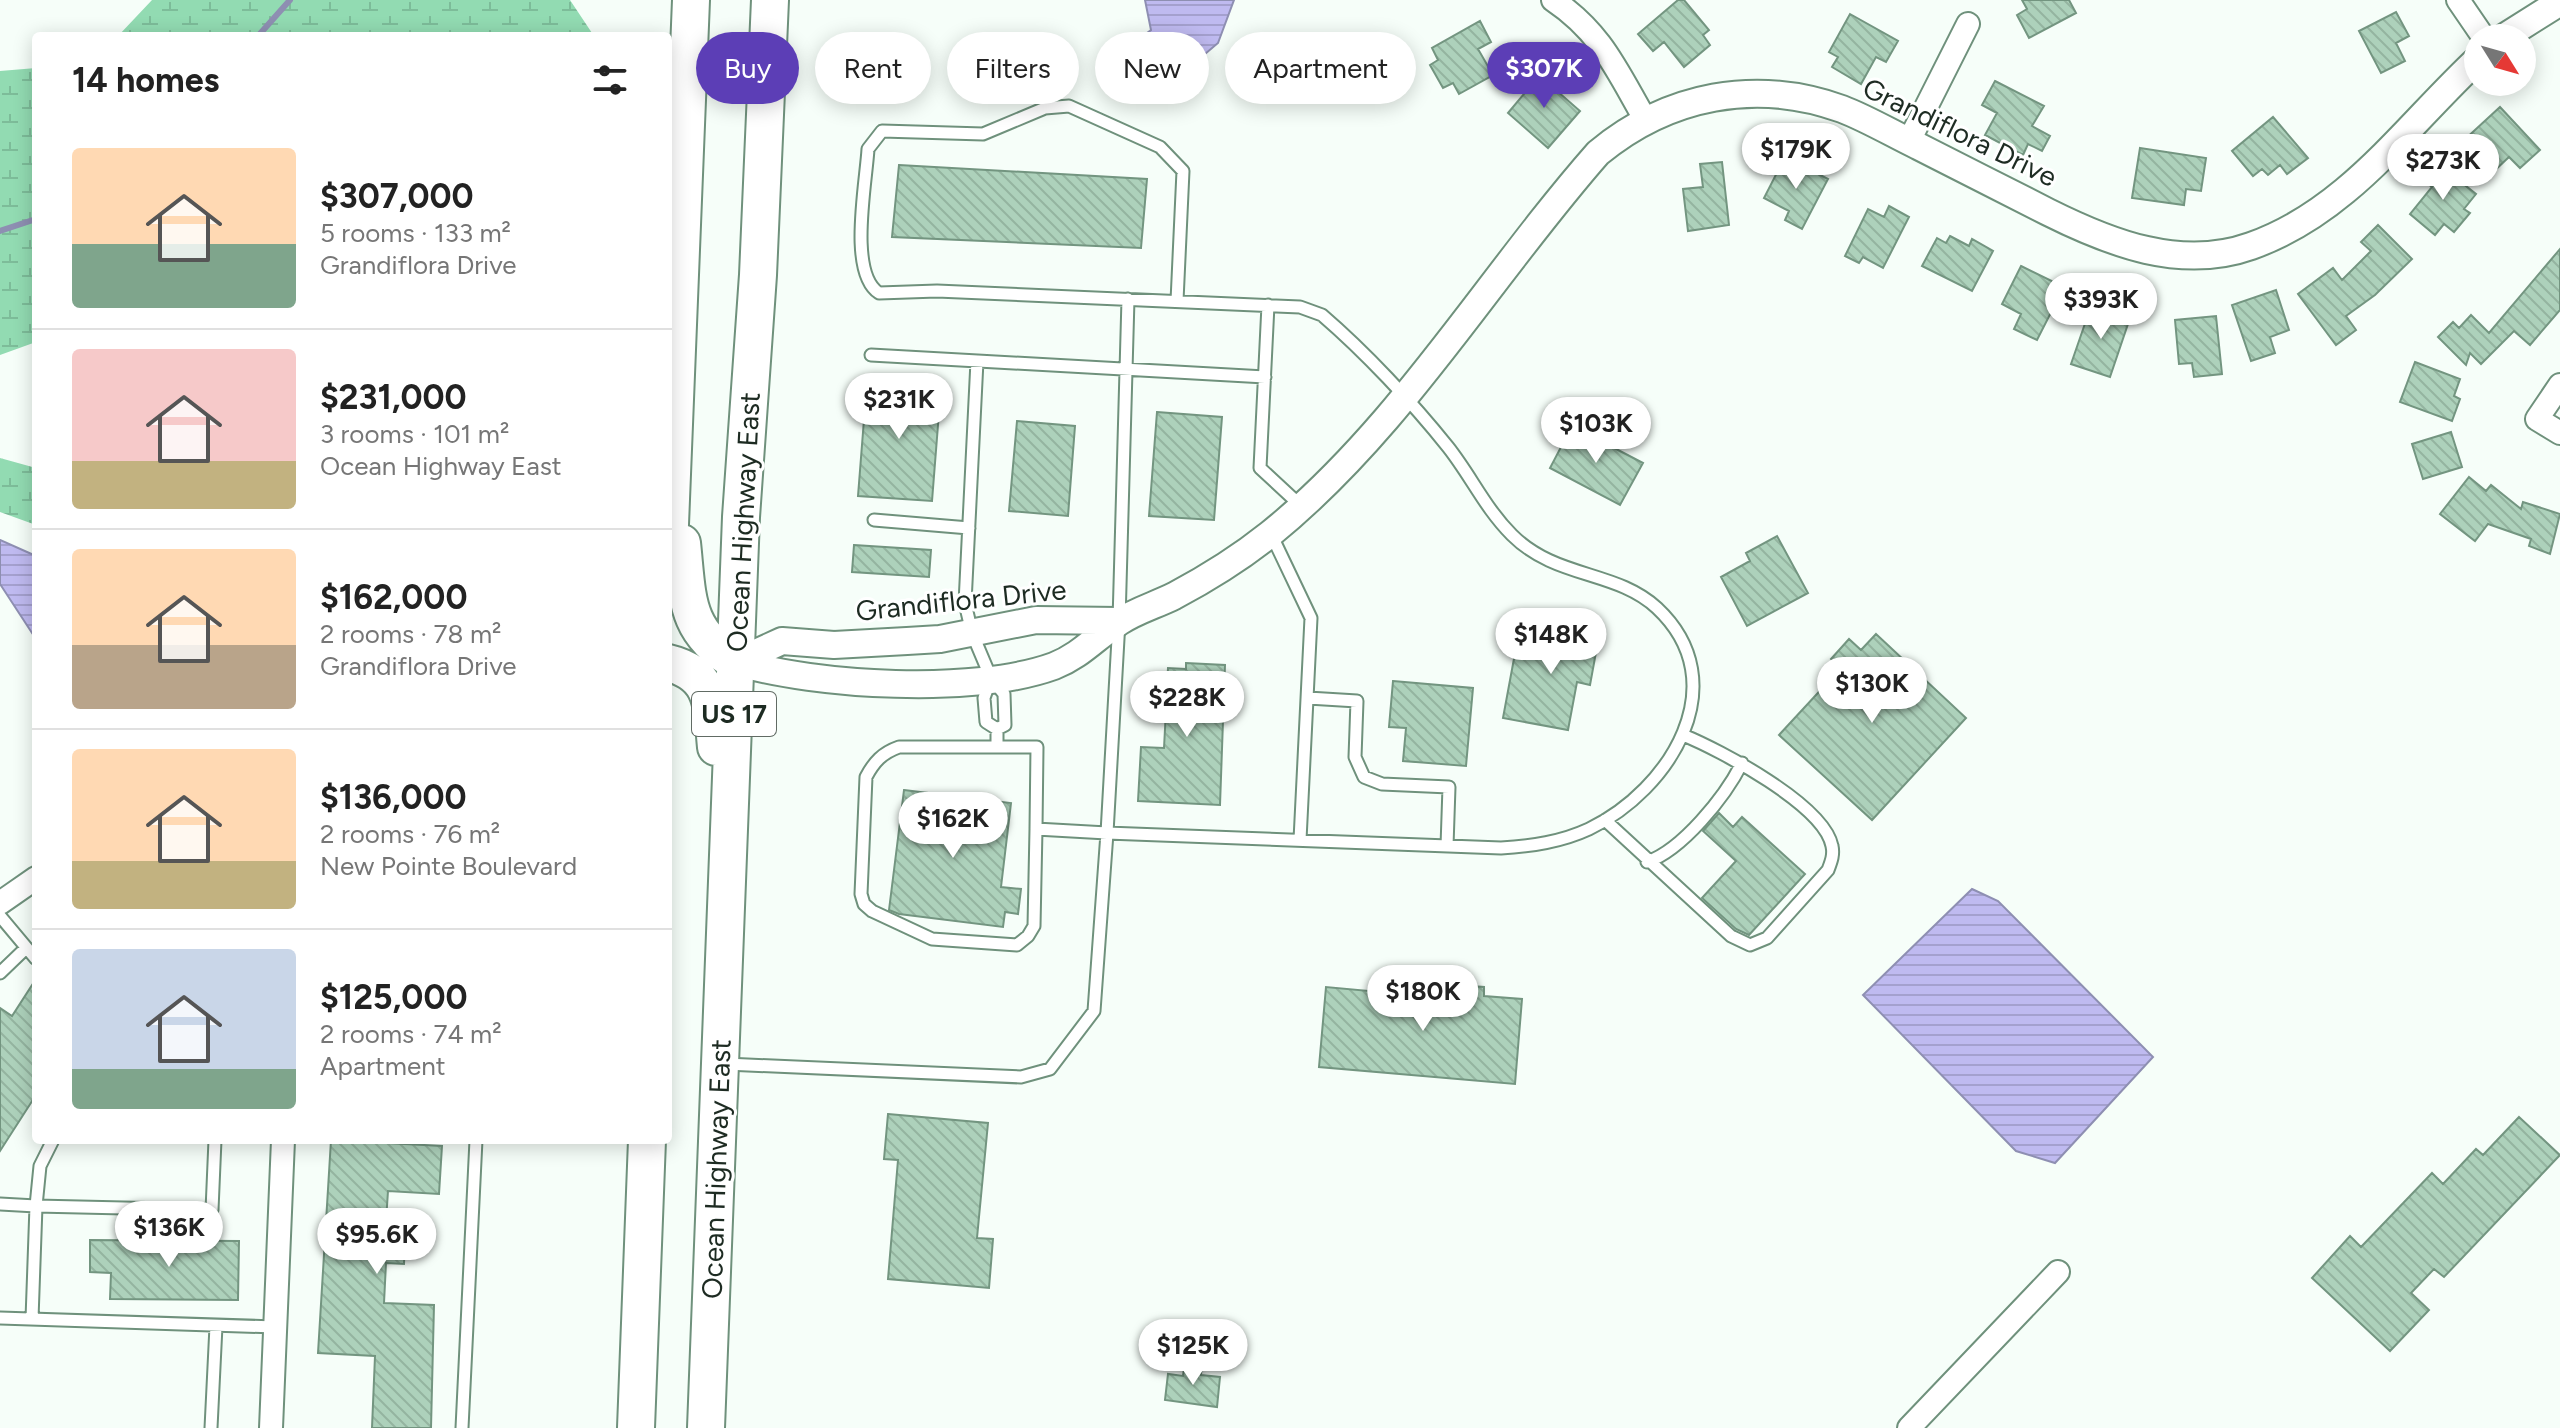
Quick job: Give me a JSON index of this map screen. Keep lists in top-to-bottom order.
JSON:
{
  "streets": {
    "highway": ["Ocean Highway East", "US 17"],
    "street": ["Grandiflora Drive"]
  },
  "crossings": [
    ["Grandiflora Drive", "Ocean Highway East"]
  ],
  "north": "bottom right",
  "page": {
    "chip": [
      "Buy",
      "Rent",
      "Filters",
      "New",
      "Apartment"
    ],
    "heading": "14 homes",
    "price": [
      "$307K",
      "$179K",
      "$273K",
      "$393K",
      "$231K",
      "$103K",
      "$148K",
      "$130K",
      "$228K",
      "$162K",
      "$180K",
      "$136K",
      "$95.6K",
      "$125K"
    ],
    "list": [
      {
        "name": "$307,000",
        "note": "5 rooms · 133 m² · Grandiflora Drive"
      },
      {
        "name": "$231,000",
        "note": "3 rooms · 101 m² · Ocean Highway East"
      },
      {
        "name": "$162,000",
        "note": "2 rooms · 78 m² · Grandiflora Drive"
      },
      {
        "name": "$136,000",
        "note": "2 rooms · 76 m² · New Pointe Boulevard"
      },
      {
        "name": "$125,000",
        "note": "2 rooms · 74 m² · Apartment"
      }
    ]
  }
}
